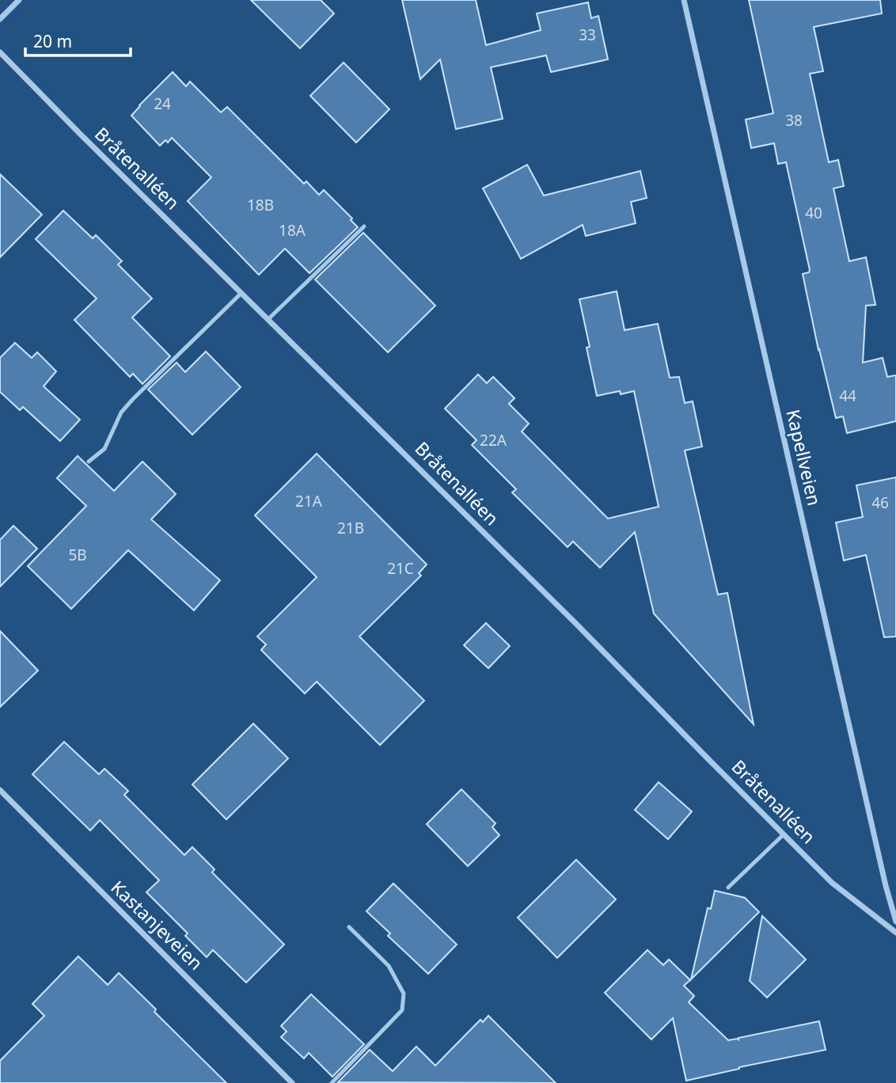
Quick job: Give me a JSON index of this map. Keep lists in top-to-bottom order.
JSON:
{
  "streets": {
    "street": ["Bråtenalléen", "Kapellveien", "Kastanjeveien"]
  },
  "house_numbers": [
    "33",
    "24",
    "38",
    "18B",
    "40",
    "18A",
    "44",
    "22A",
    "21A",
    "46",
    "21B",
    "5B",
    "21C"
  ],
  "scale_bar": "20 m"
}
